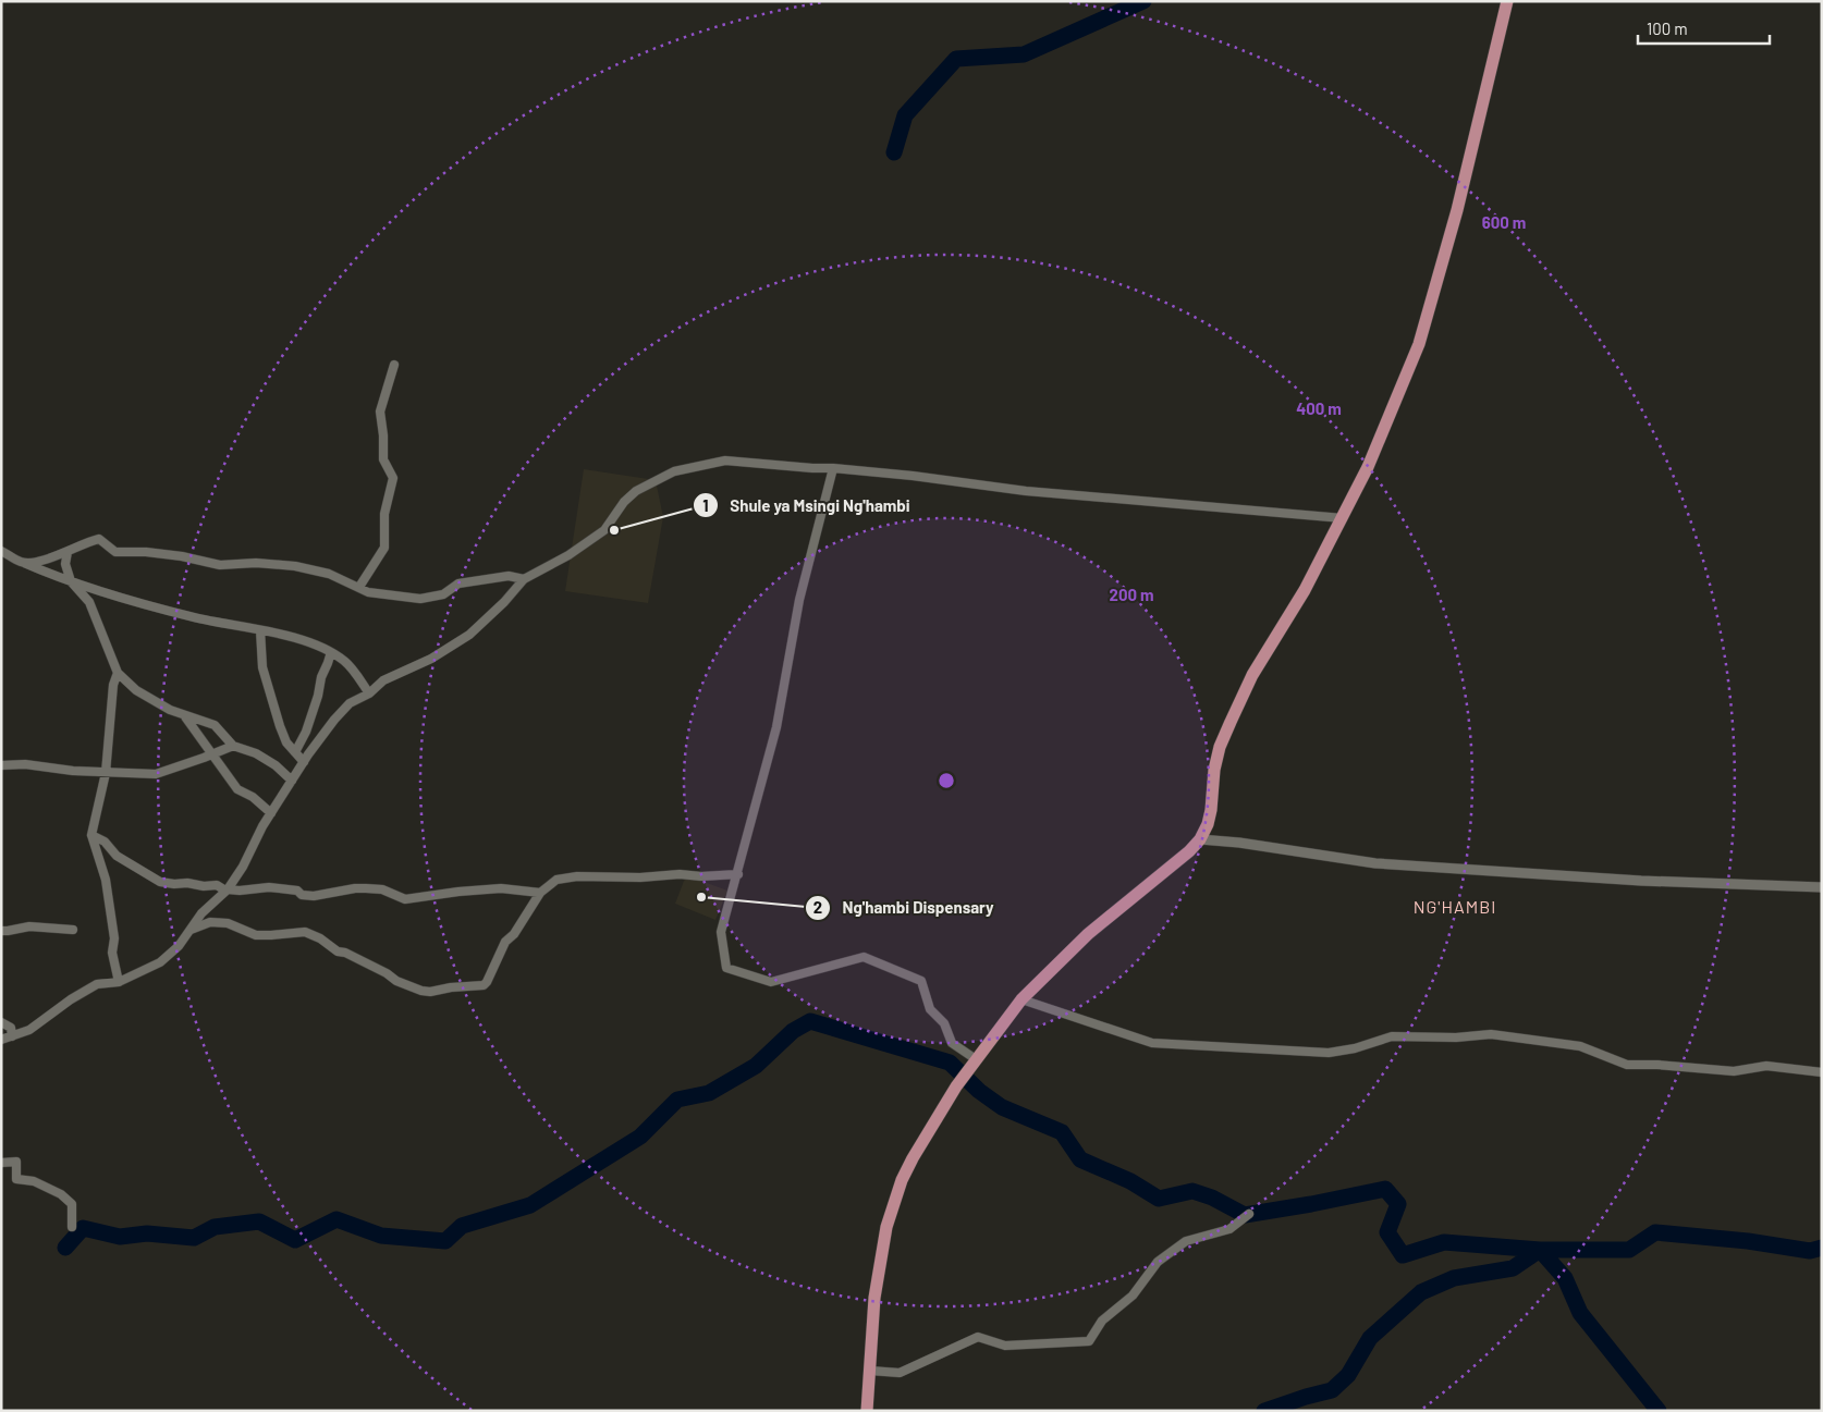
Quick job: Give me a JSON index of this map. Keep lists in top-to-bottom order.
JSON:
{
  "districts": ["NG'HAMBI"],
  "places": ["Shule ya Msingi Ng'hambi", "Ng'hambi Dispensary"],
  "scale_bar": "100 m",
  "rings": ["600 m", "400 m", "200 m"]
}
